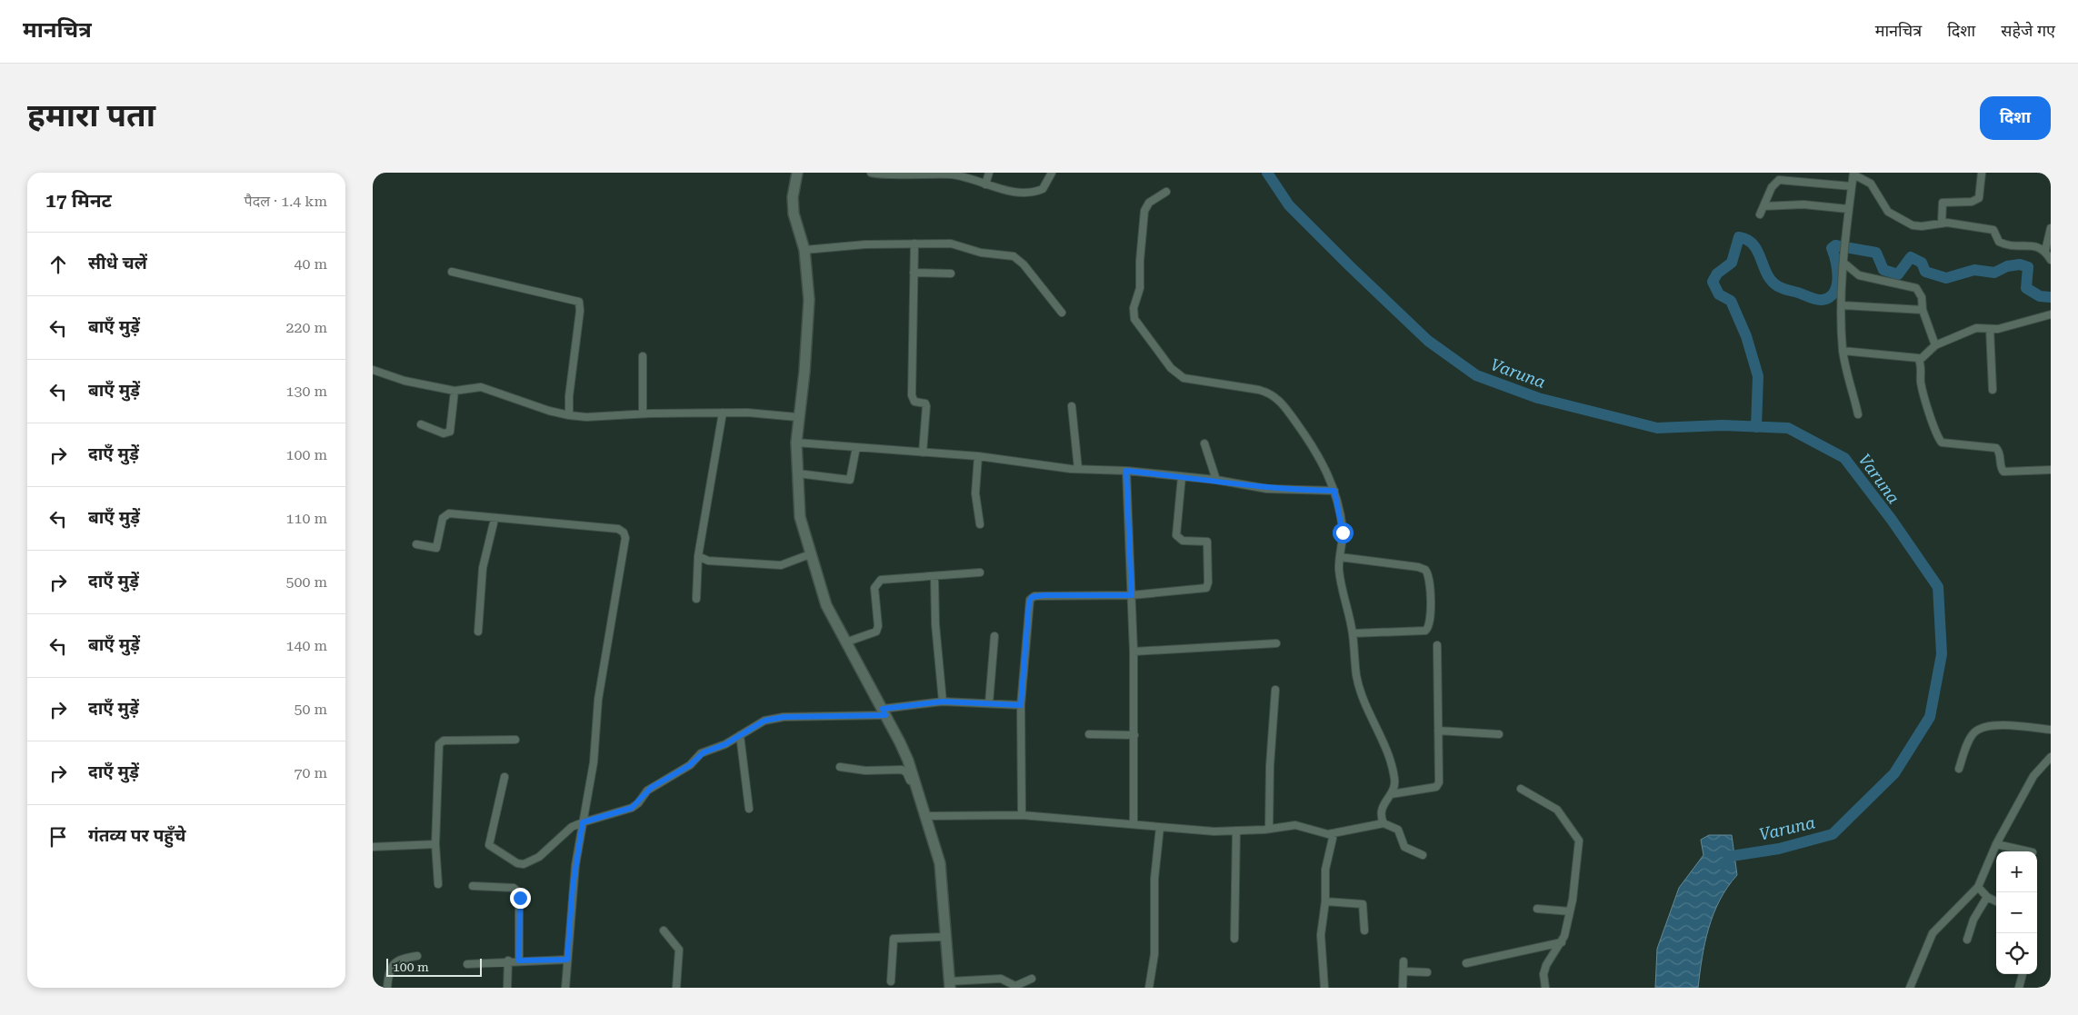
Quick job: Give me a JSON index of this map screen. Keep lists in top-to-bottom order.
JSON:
{
  "water": ["Varuna"],
  "scale_bar": "100 m",
  "page": {
    "header": "मानचित्र",
    "nav": ["मानचित्र", "दिशा", "सहेजे गए"],
    "buttons": "दिशा",
    "title": "हमारा पता",
    "heading": ["17 मिनट", "पैदल · 1.4 km"],
    "list": [
      ["सीधे चलें", "40 m"],
      ["बाएँ मुड़ें", "220 m"],
      ["बाएँ मुड़ें", "130 m"],
      ["दाएँ मुड़ें", "100 m"],
      ["बाएँ मुड़ें", "110 m"],
      ["दाएँ मुड़ें", "500 m"],
      ["बाएँ मुड़ें", "140 m"],
      ["दाएँ मुड़ें", "50 m"],
      ["दाएँ मुड़ें", "70 m"],
      "गंतव्य पर पहुँचे"
    ],
    "map_buttons": ["+", "−"],
    "scale": "100 m"
  }
}
